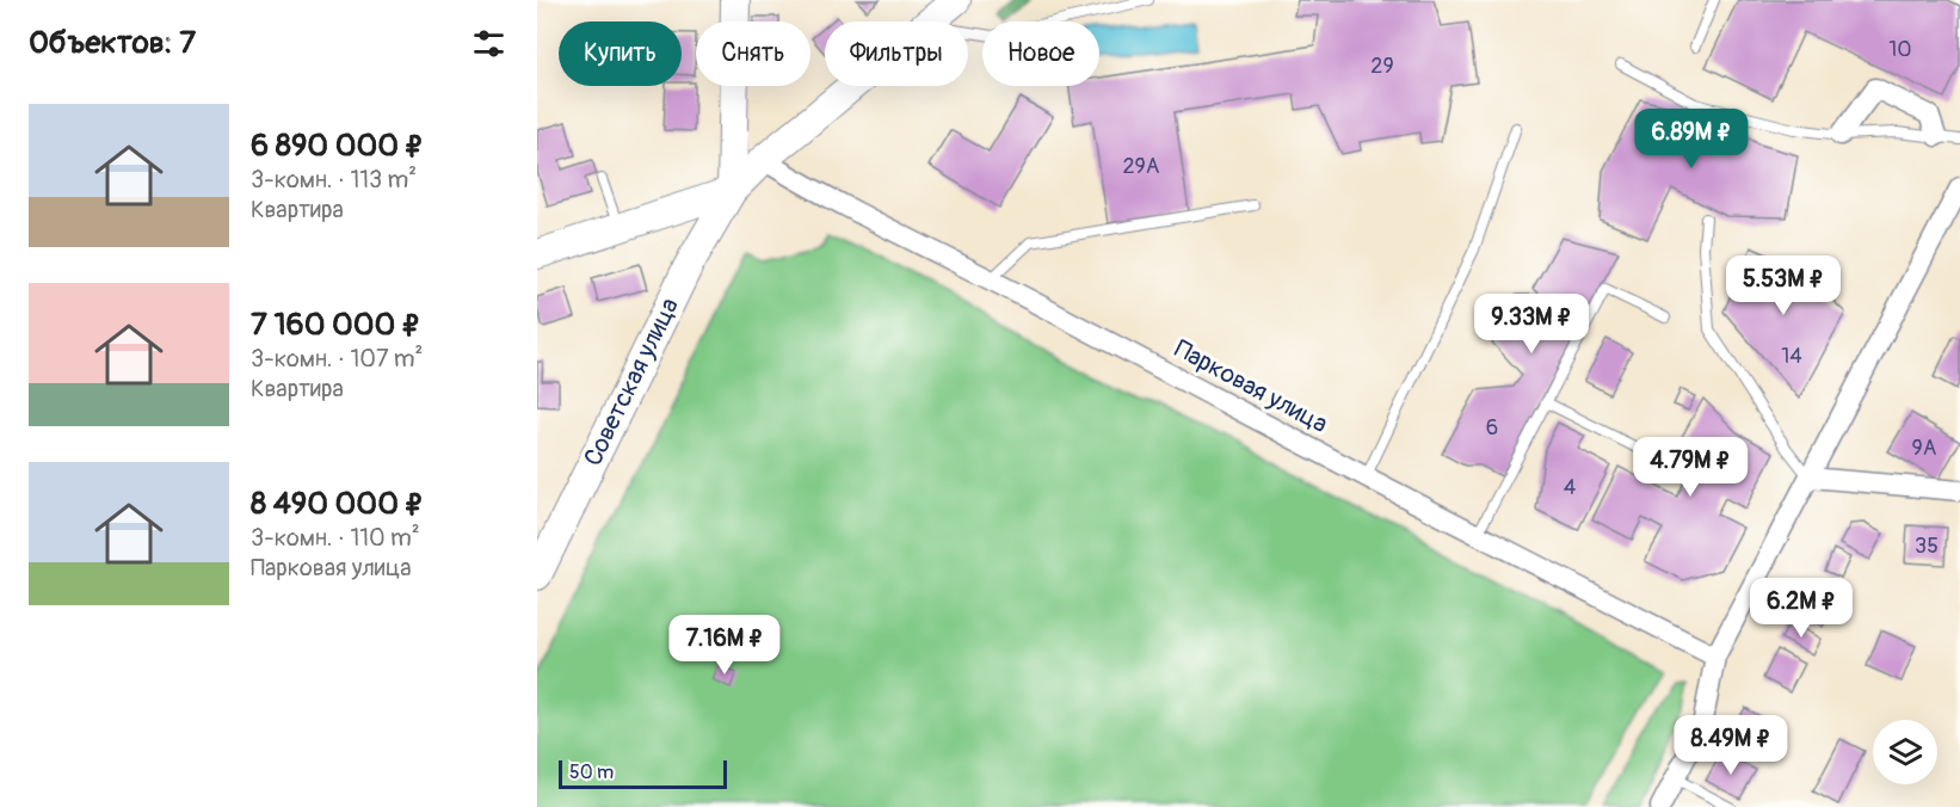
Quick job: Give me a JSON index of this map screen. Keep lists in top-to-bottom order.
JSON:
{
  "streets": {
    "main road": ["Советская улица"],
    "street": ["Парковая улица"]
  },
  "house_numbers": [
    "10",
    "29",
    "29А",
    "14",
    "6",
    "9А",
    "4",
    "35"
  ],
  "scale_bar": "50 m",
  "page": {
    "heading": "Объектов: 7",
    "chip": [
      "Купить",
      "Снять",
      "Фильтры",
      "Новое"
    ],
    "list": [
      {
        "name": "6 890 000 ₽",
        "note": "3-комн. · 113 m² · Квартира"
      },
      {
        "name": "7 160 000 ₽",
        "note": "3-комн. · 107 m² · Квартира"
      },
      {
        "name": "8 490 000 ₽",
        "note": "3-комн. · 110 m² · Парковая улица"
      }
    ],
    "price": [
      "6.89M ₽",
      "5.53M ₽",
      "9.33M ₽",
      "4.79M ₽",
      "6.2M ₽",
      "7.16M ₽",
      "8.49M ₽"
    ],
    "scale": "50 m"
  }
}
